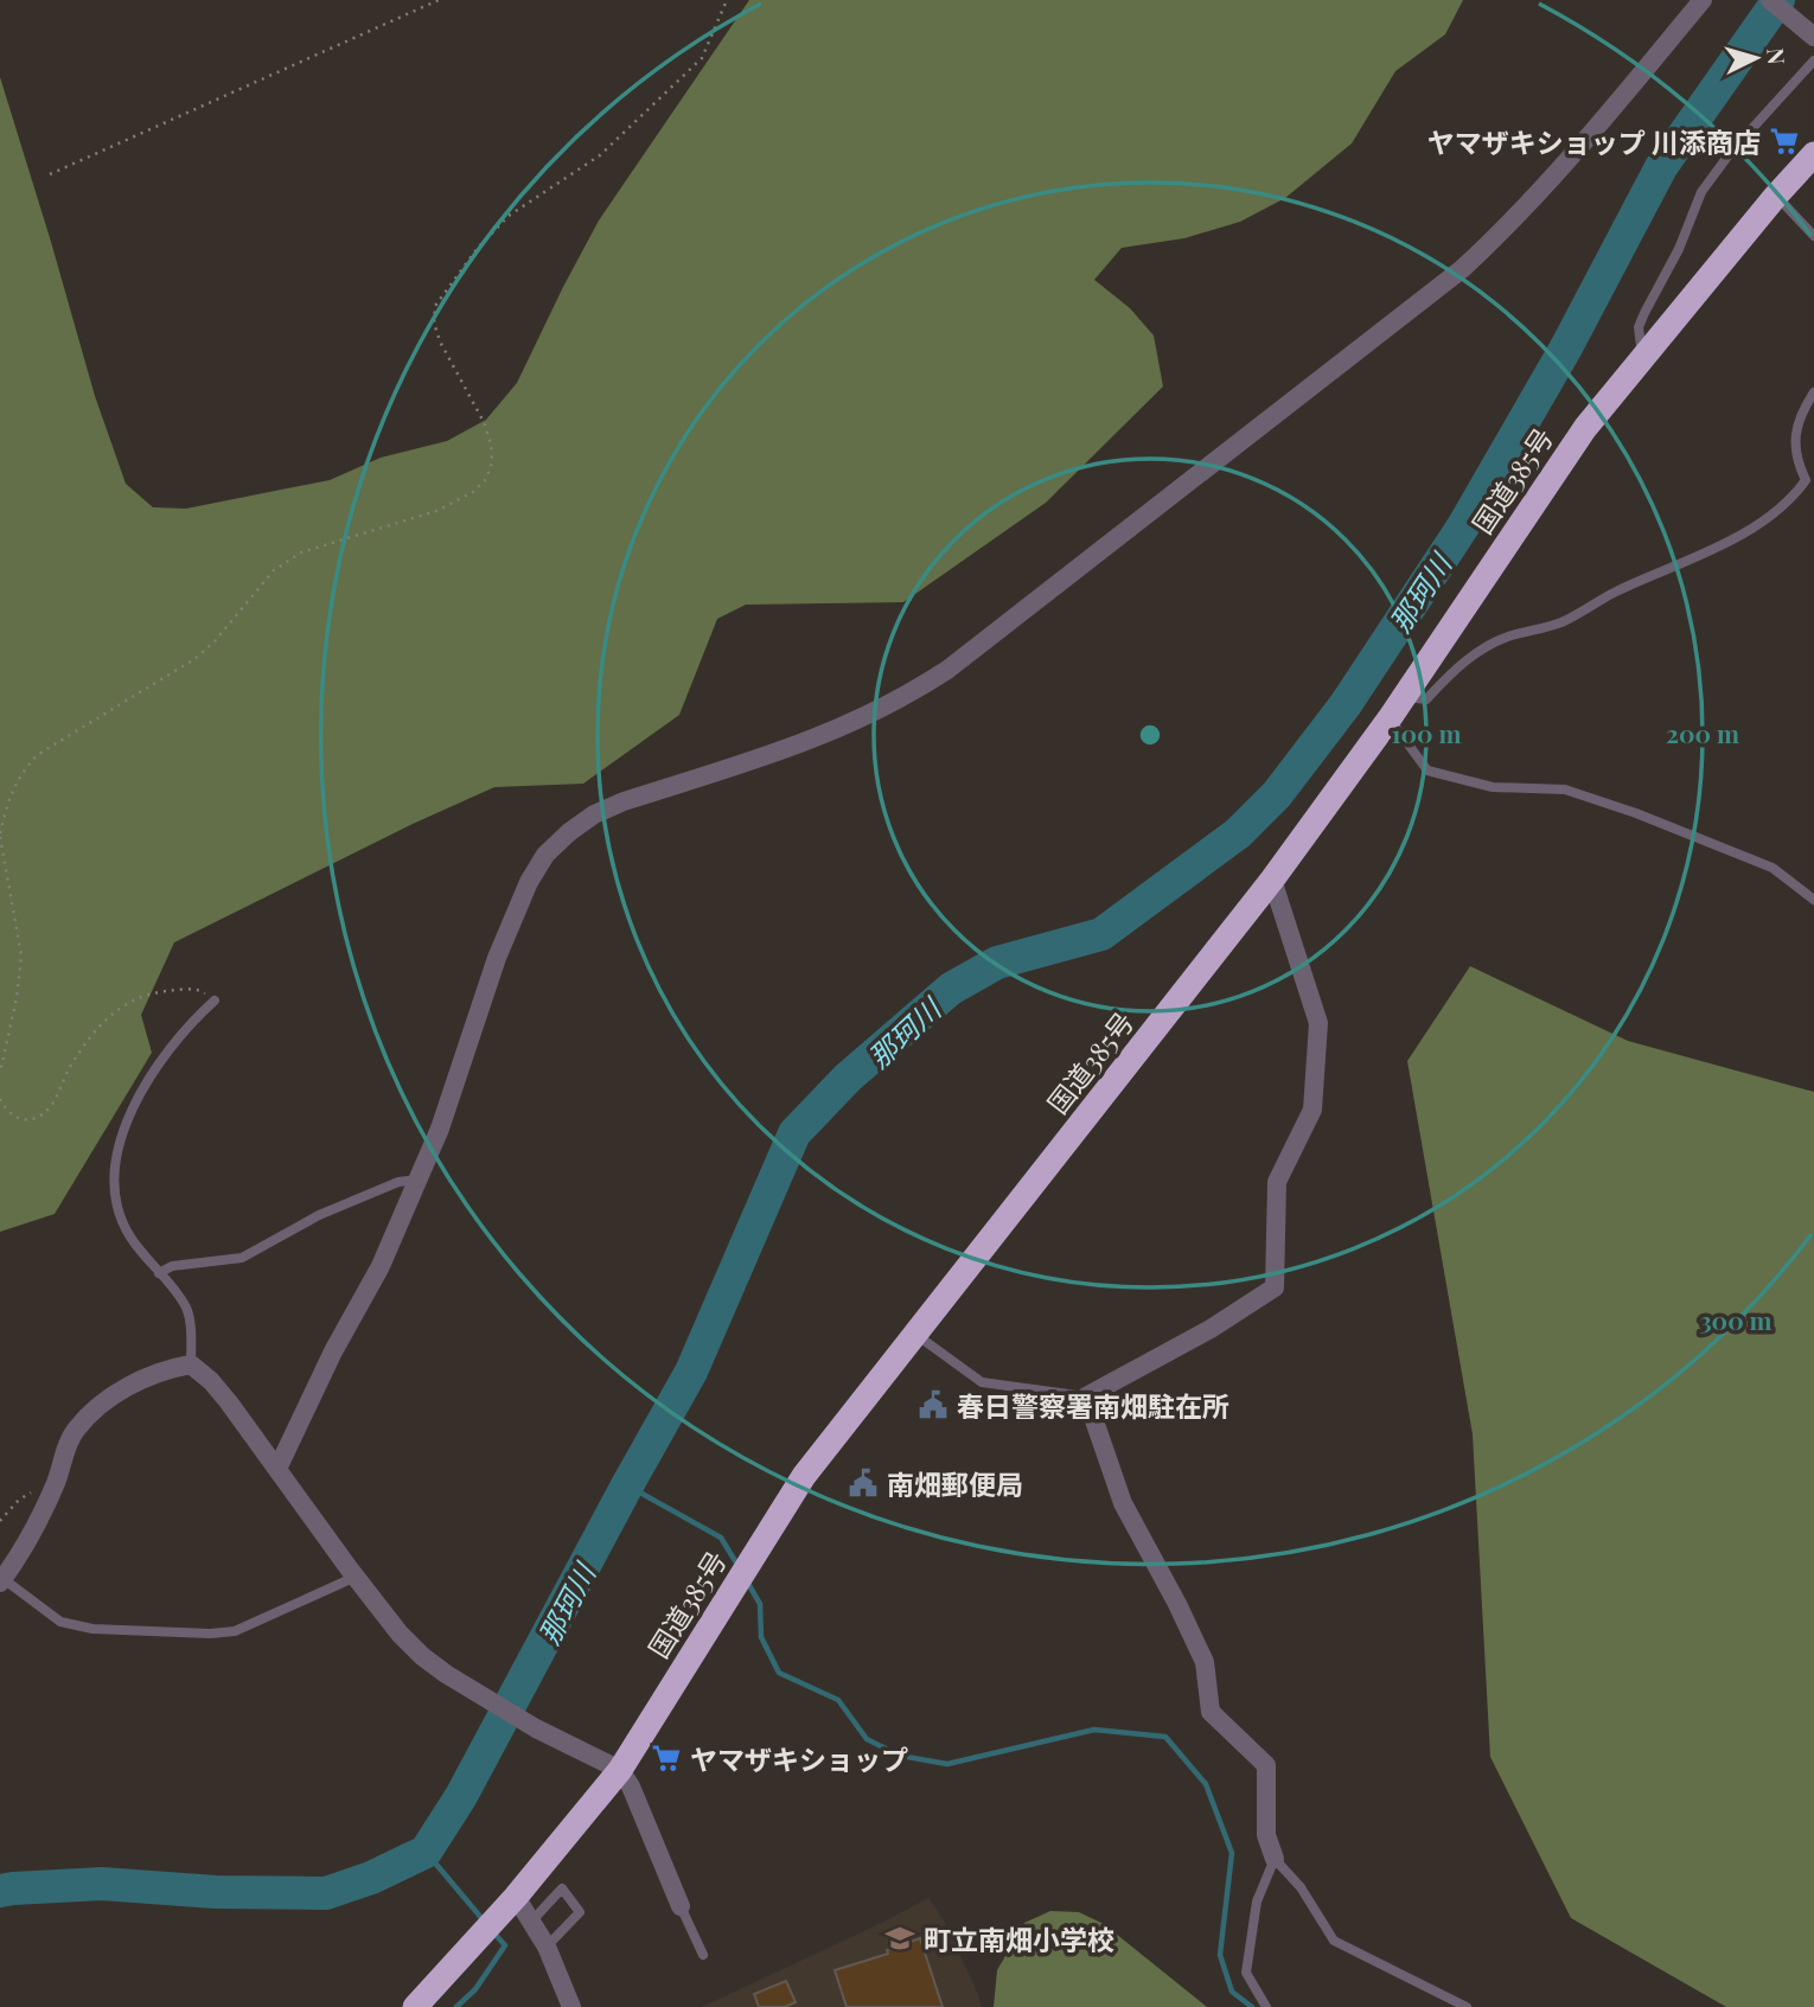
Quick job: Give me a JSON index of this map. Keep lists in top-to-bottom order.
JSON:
{
  "streets": {
    "highway": ["国道385号"]
  },
  "water": ["那珂川"],
  "places": {
    "supermarket": ["ヤマザキショップ 川添商店", "ヤマザキショップ"],
    "public building": ["春日警察署南畑駐在所", "南畑郵便局"],
    "school or university": ["町立南畑小学校"]
  },
  "north": "right",
  "rings": ["100 m", "200 m", "300 m"]
}
